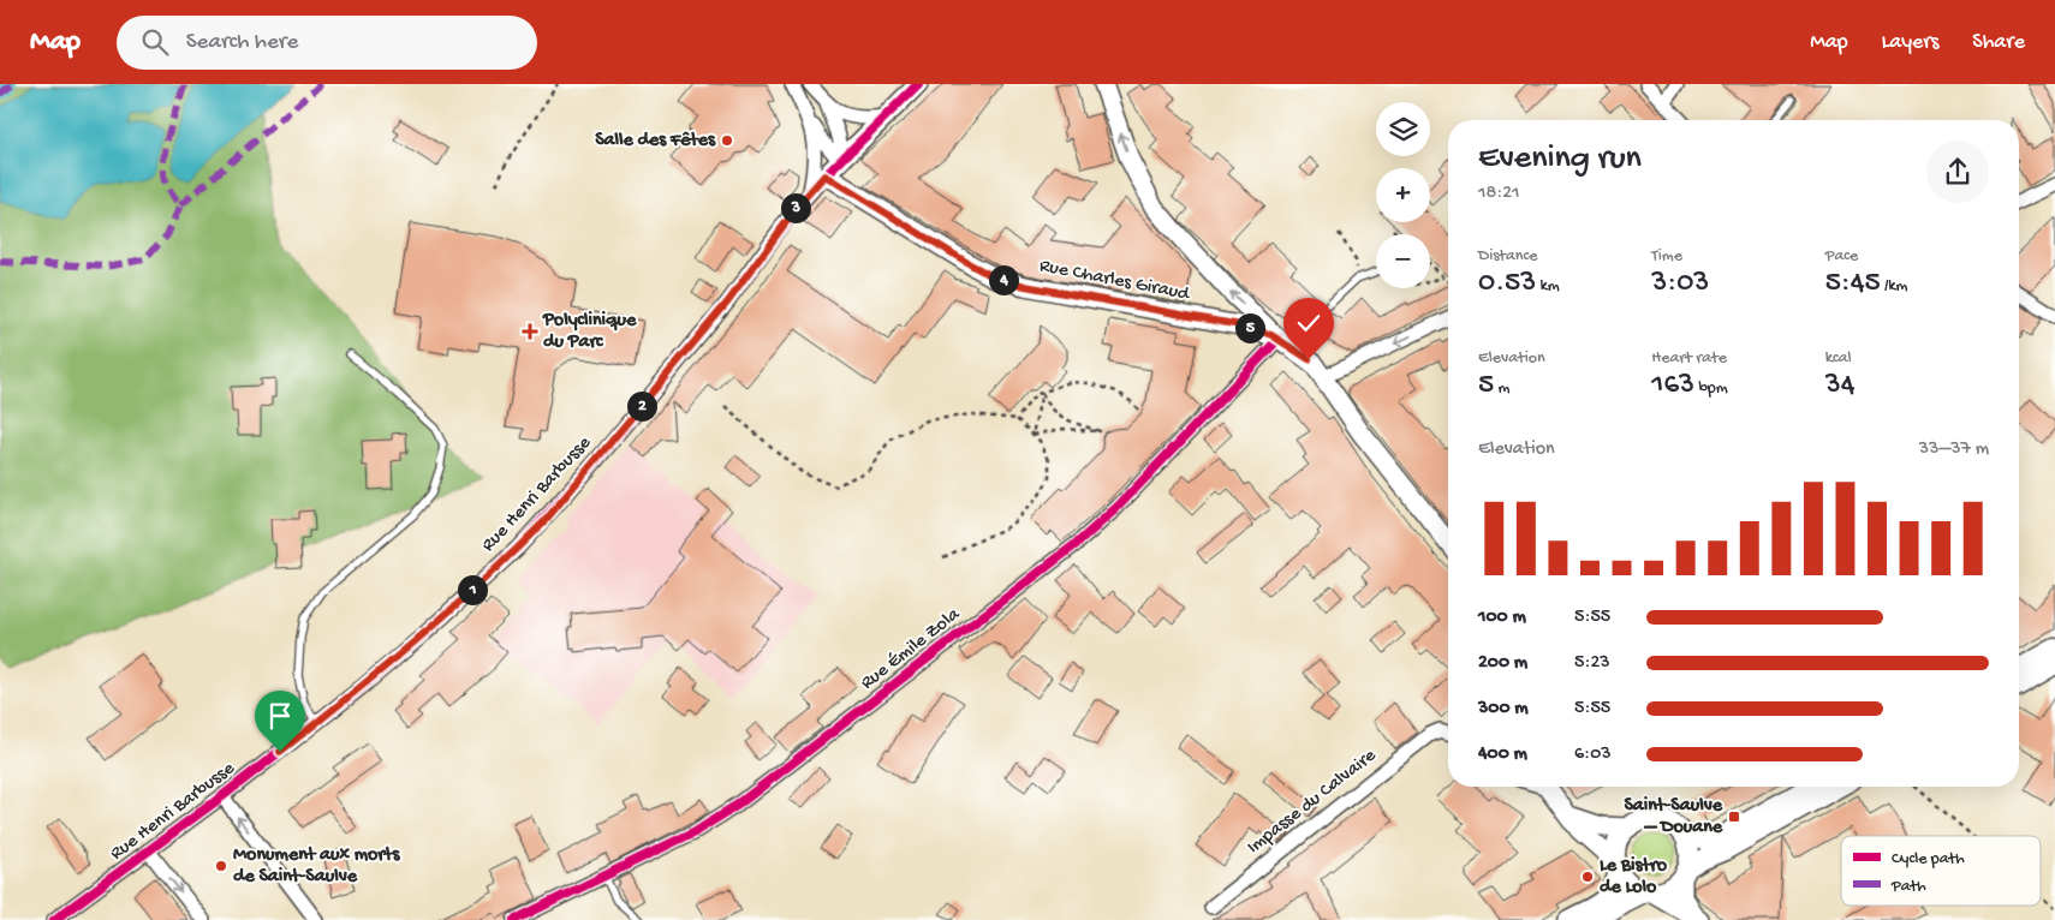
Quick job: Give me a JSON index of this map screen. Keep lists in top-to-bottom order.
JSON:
{
  "streets": {
    "street": [
      "Rue Charles Giraud",
      "Rue Henri Barbusse",
      "Rue Émile Zola",
      "Impasse du Calvaire"
    ]
  },
  "crossings": [
    ["Rue Charles Giraud", "Rue Henri Barbusse"],
    ["Rue Charles Giraud", "Rue Émile Zola"]
  ],
  "places": {
    "other": ["Salle des Fêtes", "Monument aux morts de Saint-Saulve", "Le Bistro de Lolo"],
    "health": ["Polyclinique du Parc"],
    "transit": ["Saint-Saulve – Douane"]
  },
  "legend": ["Cycle path", "Path"],
  "page": {
    "header": "Map",
    "search": "Search here",
    "nav": ["Map", "Layers", "Share"],
    "map_buttons": ["+", "−"],
    "heading": ["Evening run", "18:21"],
    "pins": [
      "3",
      "4",
      "5",
      "2",
      "1"
    ],
    "stats": [
      ["Distance", "0.53 km"],
      ["Time", "3:03"],
      ["Pace", "5:45 /km"],
      ["Elevation", "5 m"],
      ["Heart rate", "163 bpm"],
      ["kcal", "34"]
    ],
    "chart": ["Elevation", "33–37 m"],
    "list": [
      {
        "name": "100 m",
        "note": "5:55"
      },
      {
        "name": "200 m",
        "note": "5:23"
      },
      {
        "name": "300 m",
        "note": "5:55"
      },
      {
        "name": "400 m",
        "note": "6:03"
      }
    ]
  }
}
